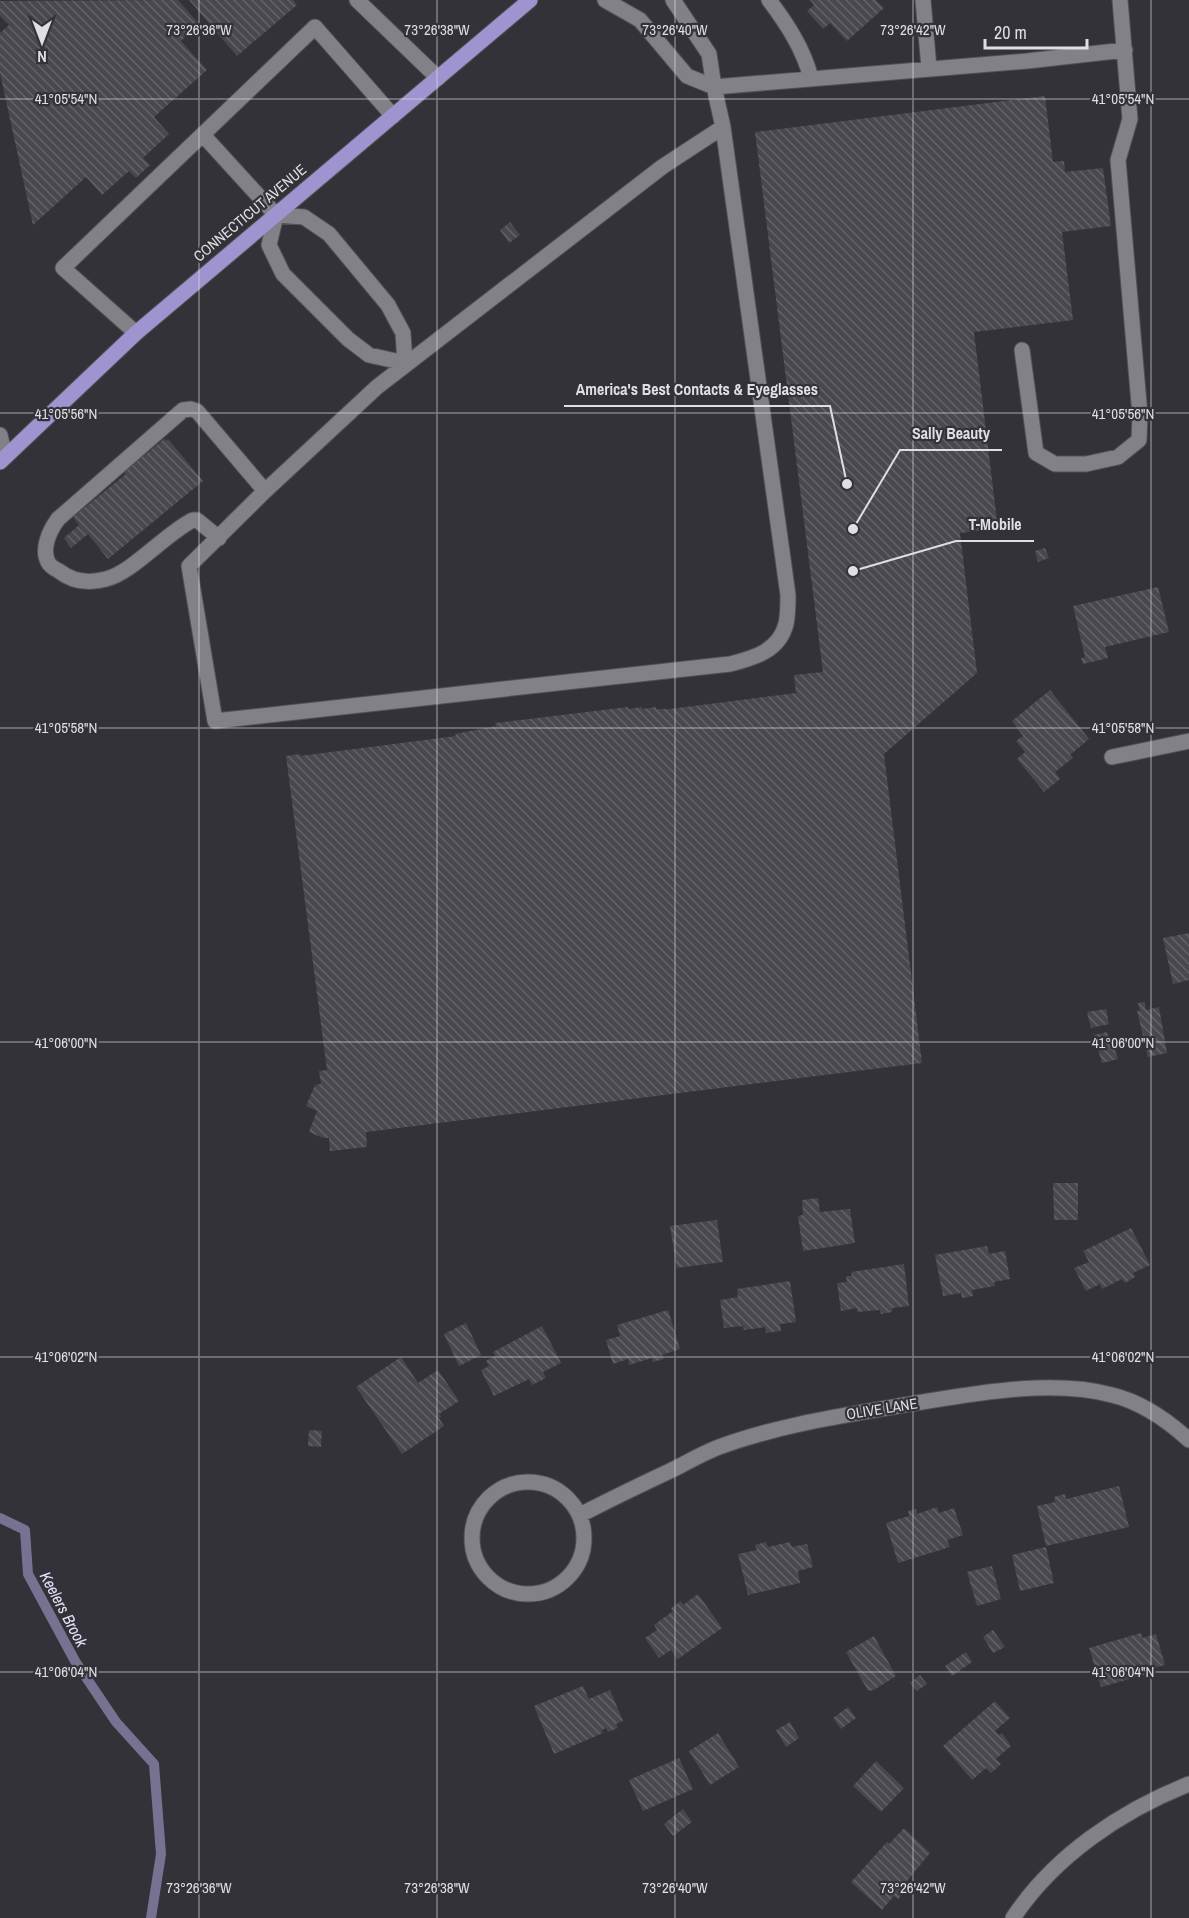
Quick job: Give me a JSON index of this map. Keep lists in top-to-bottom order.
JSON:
{
  "streets": {
    "main road": ["CONNECTICUT AVENUE"],
    "street": ["OLIVE LANE"]
  },
  "water": ["Keelers Brook"],
  "places": ["America's Best Contacts & Eyeglasses", "Sally Beauty", "T-Mobile"],
  "scale_bar": "20 m",
  "north": "bottom",
  "coordinates": [
    "73°26'36\"W",
    "73°26'38\"W",
    "73°26'40\"W",
    "73°26'42\"W",
    "41°05'54\"N",
    "41°05'56\"N",
    "41°05'58\"N",
    "41°06'00\"N",
    "41°06'02\"N",
    "41°06'04\"N"
  ]
}
